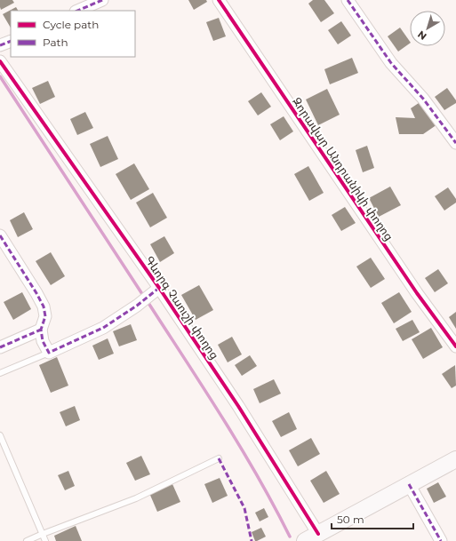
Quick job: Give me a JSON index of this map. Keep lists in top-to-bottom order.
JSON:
{
  "streets": {
    "street": ["Զորավար Անդրանիկի փողոց", "Գևորգ Չաուշի փողոց"]
  },
  "legend": ["Cycle path", "Path"],
  "scale_bar": "50 m",
  "north": "bottom left"
}
